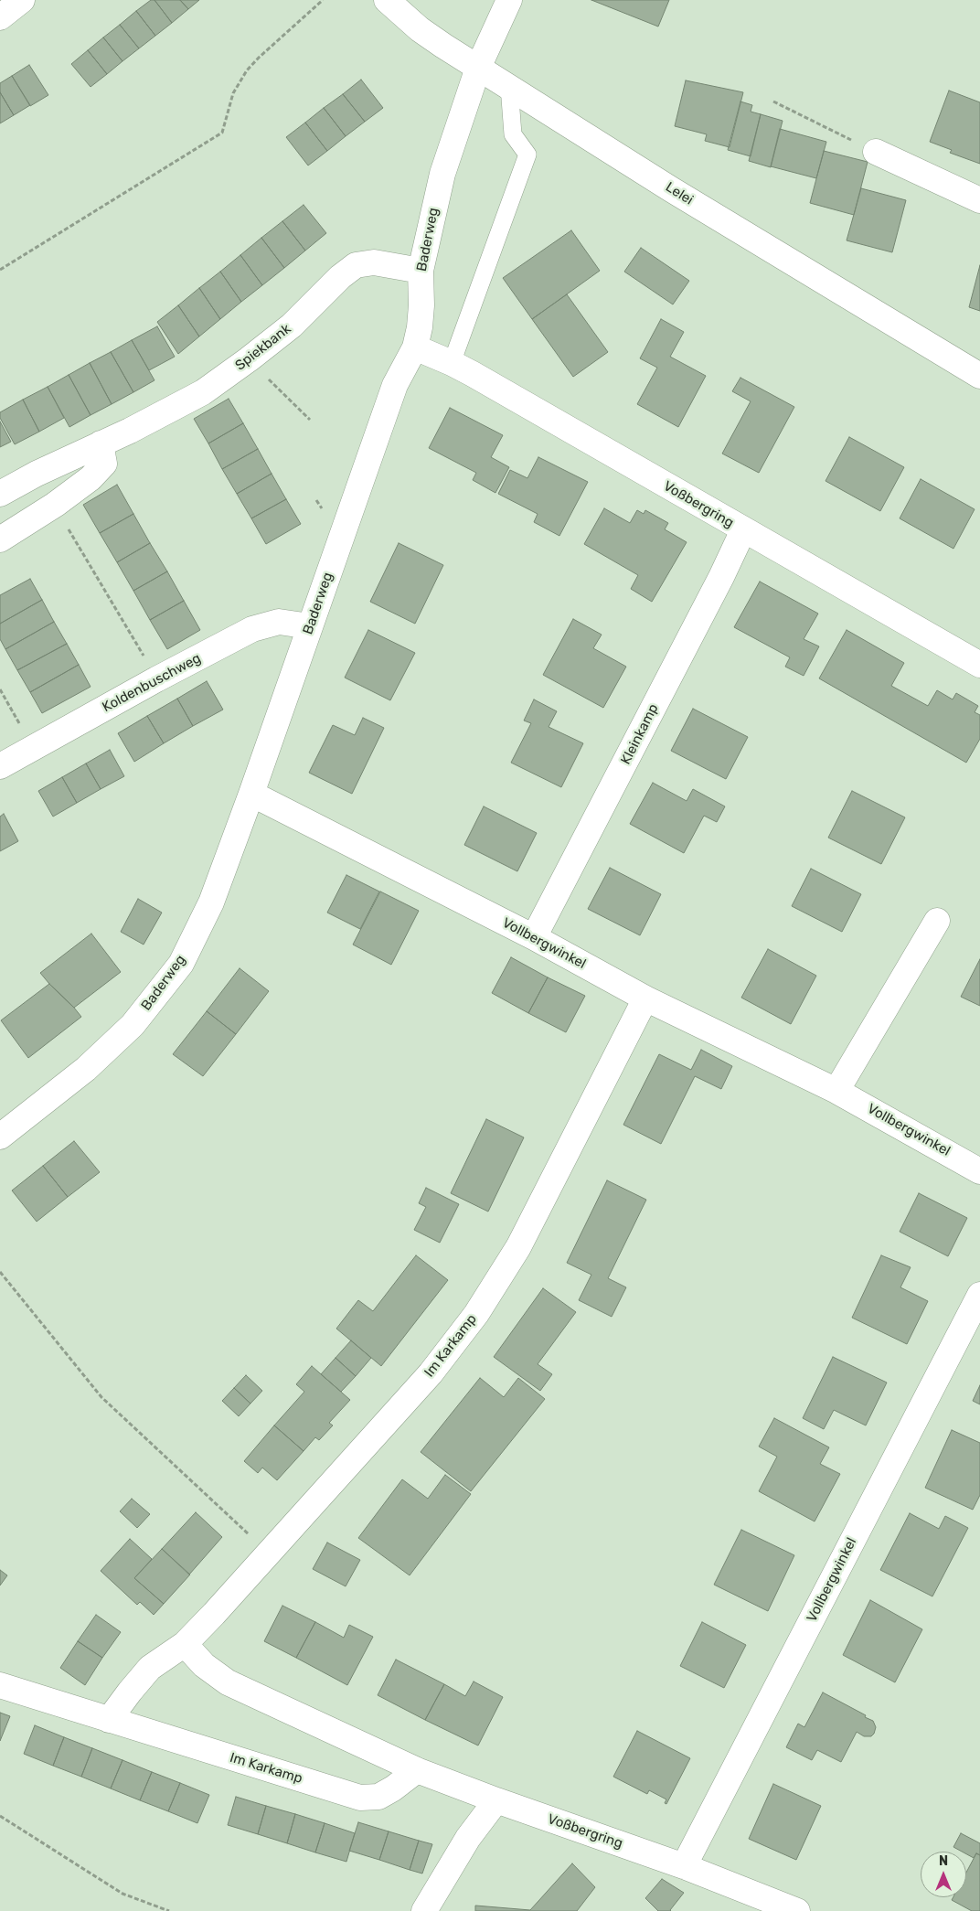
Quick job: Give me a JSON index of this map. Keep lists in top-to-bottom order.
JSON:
{
  "streets": {
    "street": [
      "Lelei",
      "Baderweg",
      "Spiekbank",
      "Voßbergring",
      "Koldenbuschweg",
      "Kleinkamp",
      "Vollbergwinkel",
      "Im Karkamp"
    ]
  },
  "crossings": [
    ["Lelei", "Baderweg"],
    ["Baderweg", "Spiekbank"],
    ["Baderweg", "Voßbergring"],
    ["Baderweg", "Koldenbuschweg"],
    ["Baderweg", "Vollbergwinkel"],
    ["Voßbergring", "Kleinkamp"],
    ["Voßbergring", "Vollbergwinkel"],
    ["Kleinkamp", "Vollbergwinkel"],
    ["Vollbergwinkel", "Im Karkamp"]
  ],
  "north": "top"
}
